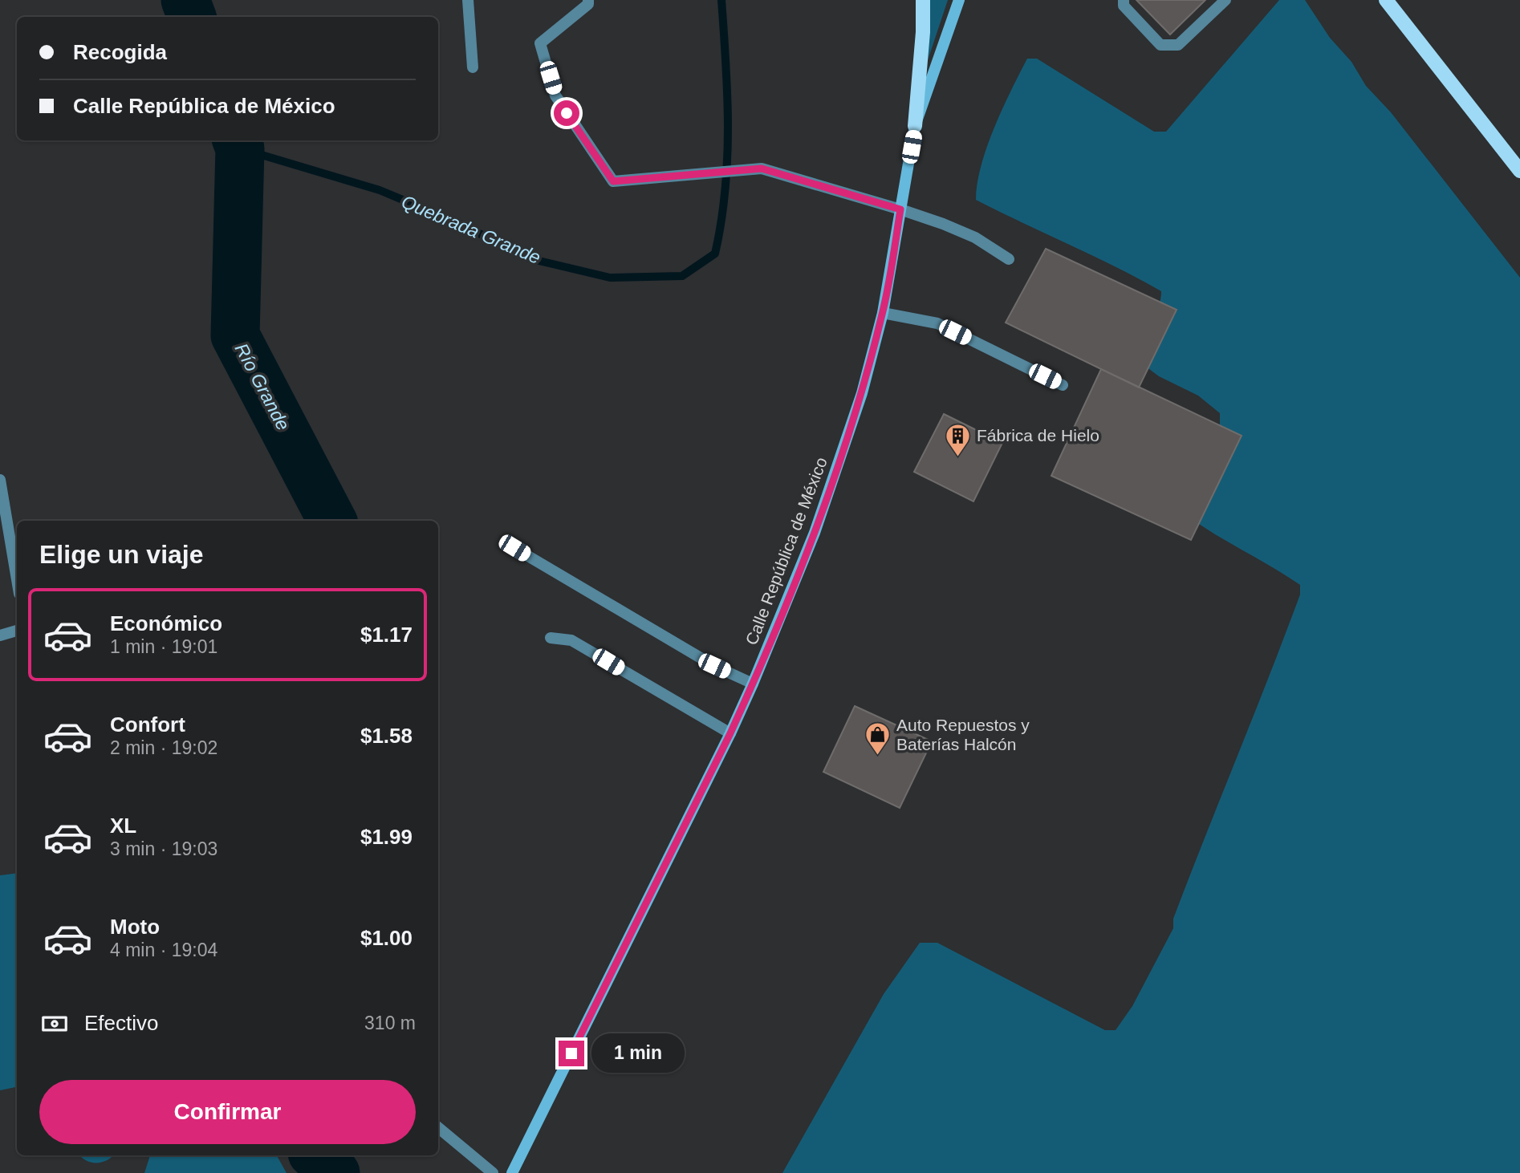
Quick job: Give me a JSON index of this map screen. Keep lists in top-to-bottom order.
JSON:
{
  "streets": {
    "main road": ["Calle República de México"]
  },
  "water": ["Quebrada Grande", "Río Grande"],
  "places": {
    "building": ["Fábrica de Hielo"],
    "shop": ["Auto Repuestos y Baterías Halcón"]
  },
  "page": {
    "banner": ["Recogida", "Calle República de México"],
    "heading": "Elige un viaje",
    "list": [
      {
        "name": "Económico",
        "note": "1 min · 19:01",
        "value": "$1.17"
      },
      {
        "name": "Confort",
        "note": "2 min · 19:02",
        "value": "$1.58"
      },
      {
        "name": "XL",
        "note": "3 min · 19:03",
        "value": "$1.99"
      },
      {
        "name": "Moto",
        "note": "4 min · 19:04",
        "value": "$1.00"
      }
    ],
    "pay": ["Efectivo", "310 m"],
    "bubble": "1 min",
    "buttons": "Confirmar"
  }
}
